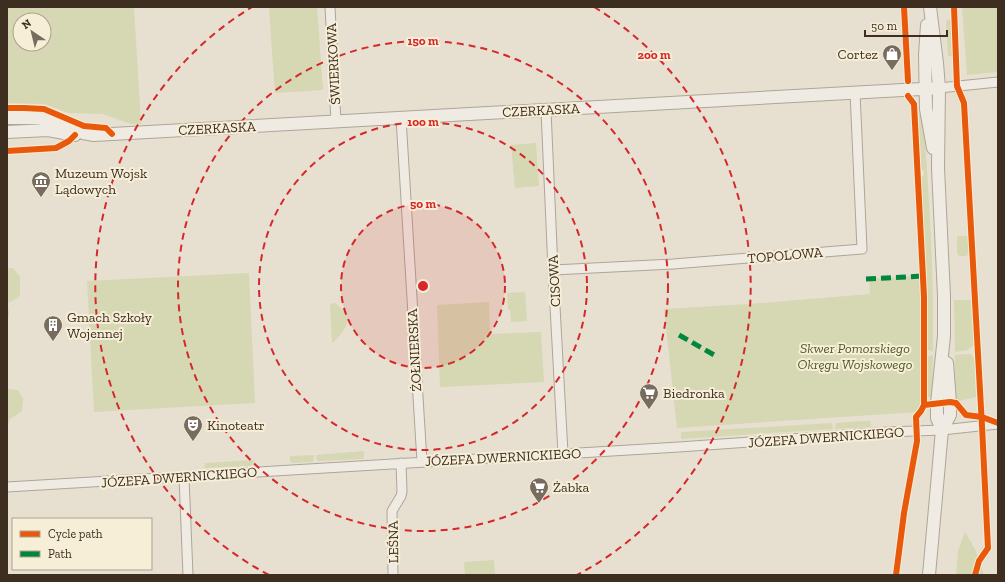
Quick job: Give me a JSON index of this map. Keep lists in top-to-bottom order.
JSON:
{
  "streets": {
    "street": [
      "ŚWIERKOWA",
      "CZERKASKA",
      "TOPOLOWA",
      "CISOWA",
      "ŻOŁNIERSKA",
      "JÓZEFA DWERNICKIEGO",
      "LEŚNA"
    ]
  },
  "crossings": [
    ["ŚWIERKOWA", "CZERKASKA"],
    ["CZERKASKA", "TOPOLOWA"],
    ["CZERKASKA", "CISOWA"],
    ["CZERKASKA", "ŻOŁNIERSKA"],
    ["TOPOLOWA", "CISOWA"],
    ["CISOWA", "JÓZEFA DWERNICKIEGO"],
    ["ŻOŁNIERSKA", "JÓZEFA DWERNICKIEGO"],
    ["JÓZEFA DWERNICKIEGO", "LEŚNA"]
  ],
  "parks": ["Skwer Pomorskiego Okręgu Wojskowego"],
  "places": {
    "shop": ["Cortez"],
    "museum": ["Muzeum Wojsk Lądowych"],
    "building": ["Gmach Szkoły Wojennej"],
    "supermarket": ["Biedronka", "Żabka"],
    "theatre": ["Kinoteatr"]
  },
  "legend": ["Cycle path", "Path"],
  "scale_bar": "50 m",
  "north": "top left",
  "rings": [
    "150 m",
    "200 m",
    "100 m",
    "50 m"
  ]
}
